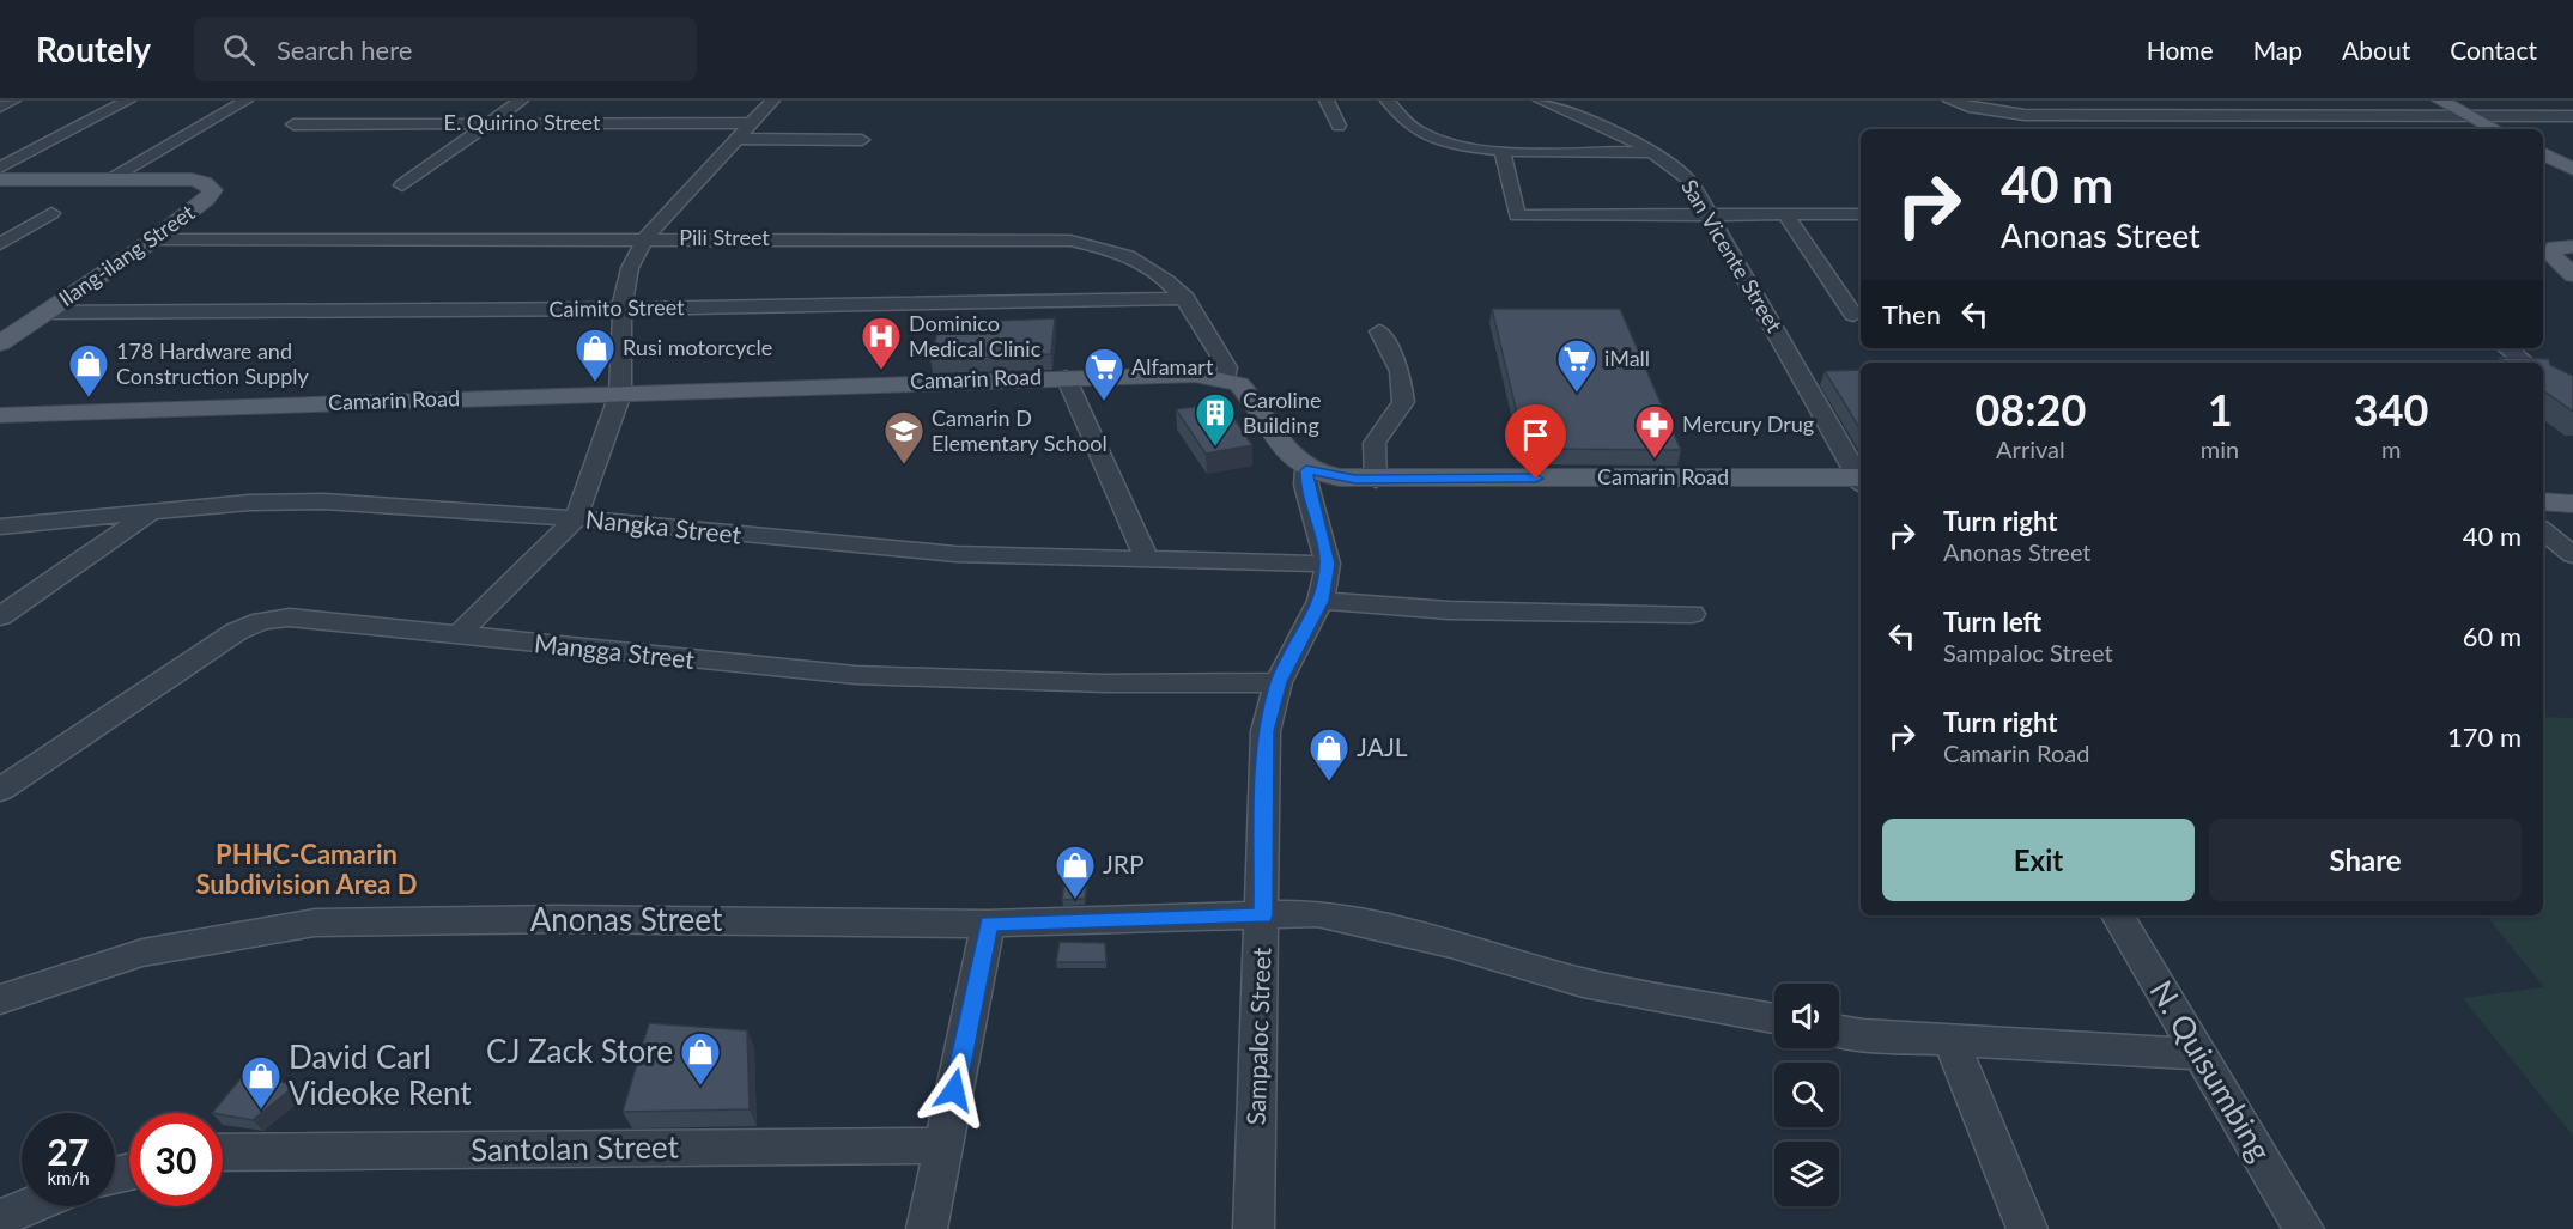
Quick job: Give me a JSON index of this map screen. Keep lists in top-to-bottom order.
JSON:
{
  "streets": {
    "main road": ["Ilang-ilang Street", "Camarin Road"],
    "street": [
      "E. Quirino Street",
      "Pili Street",
      "San Vicente Street",
      "Caimito Street",
      "Nangka Street",
      "Mangga Street",
      "Anonas Street",
      "Sampaloc Street",
      "N. Quisumbing",
      "Santolan Street"
    ]
  },
  "crossings": [
    ["Pili Street", "Ilang-ilang Street"],
    ["Pili Street", "Caimito Street"],
    ["Pili Street", "Camarin Road"],
    ["Ilang-ilang Street", "Caimito Street"],
    ["Camarin Road", "Sampaloc Street"],
    ["Nangka Street", "Sampaloc Street"],
    ["Mangga Street", "Sampaloc Street"],
    ["Anonas Street", "Sampaloc Street"]
  ],
  "districts": ["PHHC-Camarin Subdivision Area D"],
  "places": {
    "hospital": ["Dominico Medical Clinic"],
    "shop": [
      "Rusi motorcycle",
      "178 Hardware and Construction Supply",
      "JAJL",
      "JRP",
      "CJ Zack Store",
      "David Carl Videoke Rent"
    ],
    "supermarket": ["iMall", "Alfamart"],
    "building": ["Caroline Building"],
    "pharmacy": ["Mercury Drug"],
    "school or university": ["Camarin D Elementary School"]
  },
  "page": {
    "header": "Routely",
    "search": "Search here",
    "nav": [
      "Home",
      "Map",
      "About",
      "Contact"
    ],
    "turn": ["40 m", "Anonas Street"],
    "then": "Then",
    "eta": [
      "08:20",
      "Arrival",
      "1",
      "min",
      "340",
      "m"
    ],
    "list": [
      {
        "name": "Turn right",
        "note": "Anonas Street",
        "value": "40 m"
      },
      {
        "name": "Turn left",
        "note": "Sampaloc Street",
        "value": "60 m"
      },
      {
        "name": "Turn right",
        "note": "Camarin Road",
        "value": "170 m"
      }
    ],
    "buttons": ["Exit", "Share"],
    "speed": "27 km/h",
    "limit": "30"
  }
}
